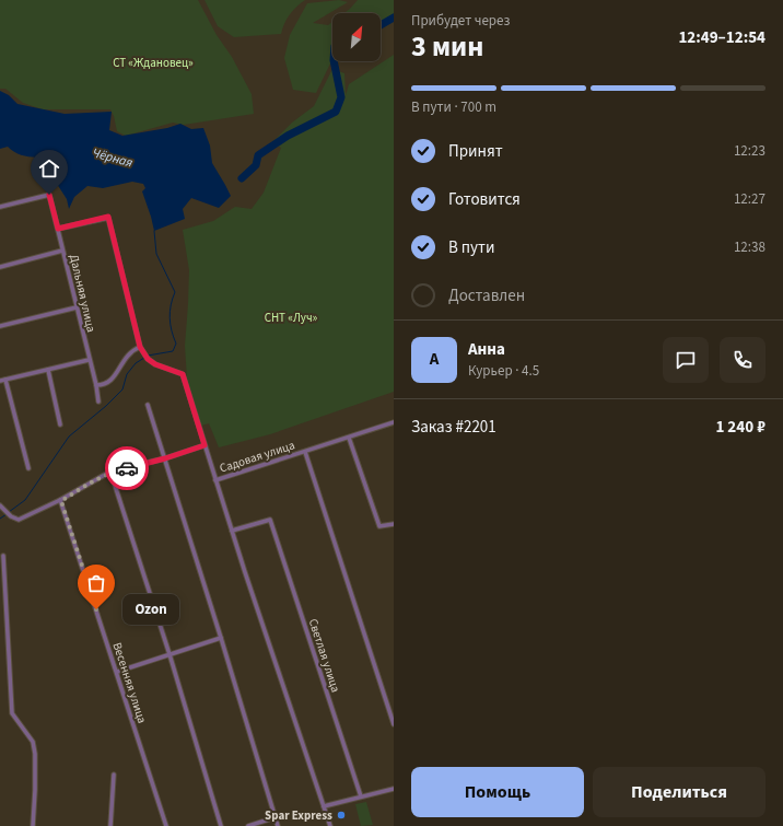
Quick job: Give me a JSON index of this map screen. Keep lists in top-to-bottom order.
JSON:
{
  "streets": {
    "street": [
      "Дальняя улица",
      "Садовая улица",
      "Светлая улица",
      "Весенняя улица"
    ]
  },
  "water": ["Чёрная"],
  "parks": ["СТ «Ждановец»", "СНТ «Луч»"],
  "places": ["Ozon", "Spar Express"],
  "north": "top right",
  "page": {
    "heading": ["3 мин", "Прибудет через", "12:49–12:54"],
    "panel": [
      "Анна",
      "Курьер · 4.5",
      "Заказ #2201",
      "1 240 ₽"
    ],
    "bar": "В пути · 700 m",
    "list": [
      ["Принят", "12:23"],
      ["Готовится", "12:27"],
      ["В пути", "12:38"],
      "Доставлен"
    ],
    "round": "А",
    "bubble": "Ozon",
    "buttons": ["Помощь", "Поделиться"]
  }
}
